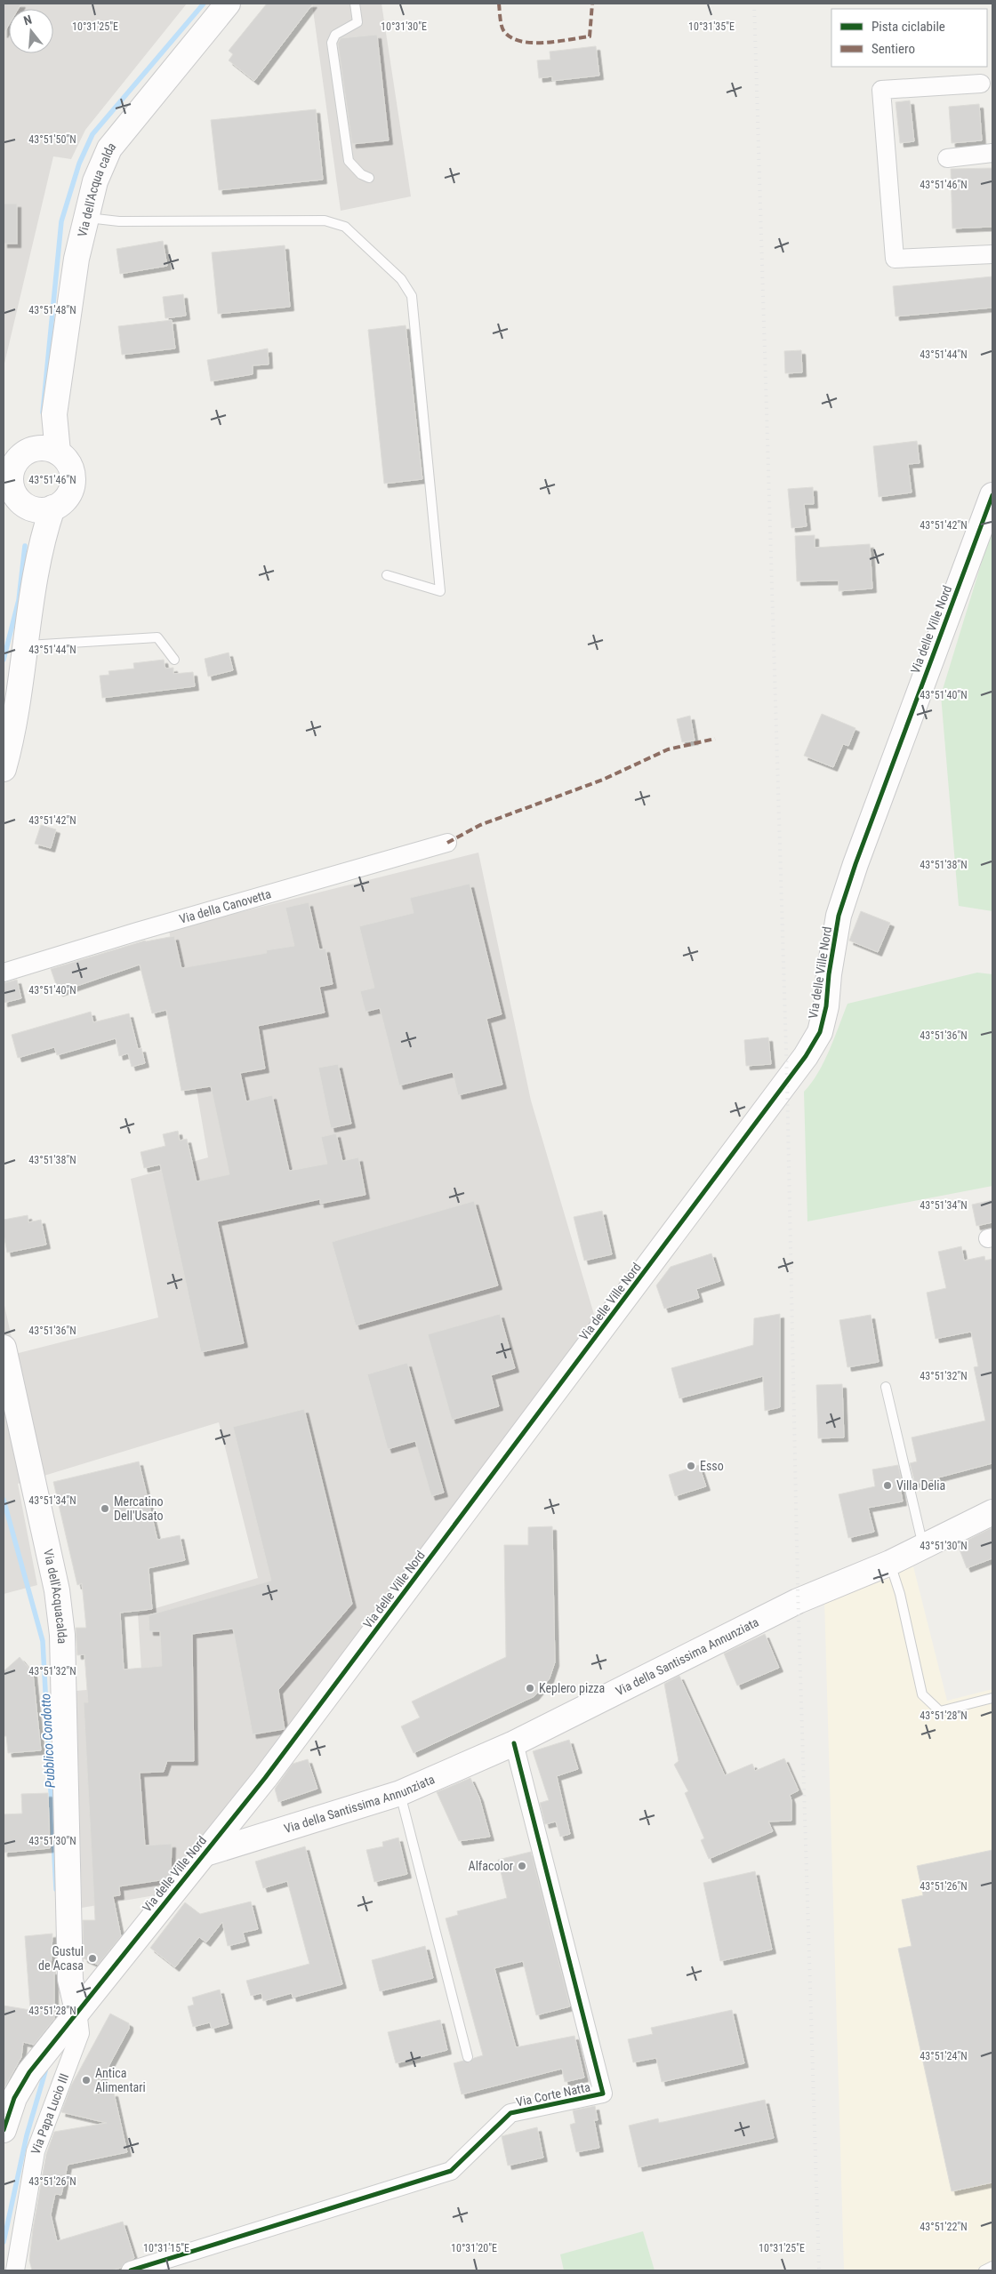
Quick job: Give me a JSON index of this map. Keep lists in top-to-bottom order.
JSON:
{
  "streets": {
    "street": [
      "Via dell'Acqua calda",
      "Via delle Ville Nord",
      "Via della Canovetta",
      "Via dell'Acquacalda",
      "Via della Santissima Annunziata",
      "Via Corte Natta",
      "Via Papa Lucio III"
    ]
  },
  "crossings": [
    ["Via delle Ville Nord", "Via dell'Acquacalda"],
    ["Via delle Ville Nord", "Via della Santissima Annunziata"],
    ["Via delle Ville Nord", "Via Papa Lucio III"],
    ["Via dell'Acquacalda", "Via Papa Lucio III"],
    ["Via della Santissima Annunziata", "Via Corte Natta"]
  ],
  "water": ["Pubblico Condotto"],
  "places": [
    "Esso",
    "Villa Delia",
    "Mercatino Dell'Usato",
    "Keplero pizza",
    "Alfacolor",
    "Gustul de Acasa",
    "Antica Alimentari"
  ],
  "legend": ["Pista ciclabile", "Sentiero"],
  "north": "top",
  "coordinates": [
    "10°31'25\"E",
    "10°31'30\"E",
    "10°31'35\"E",
    "43°51'50\"N",
    "43°51'46\"N",
    "43°51'48\"N",
    "43°51'44\"N",
    "43°51'42\"N",
    "43°51'40\"N",
    "43°51'38\"N",
    "43°51'36\"N",
    "43°51'34\"N",
    "43°51'32\"N",
    "43°51'30\"N",
    "43°51'28\"N",
    "43°51'26\"N",
    "43°51'24\"N",
    "43°51'22\"N",
    "10°31'15\"E",
    "10°31'20\"E"
  ]
}
